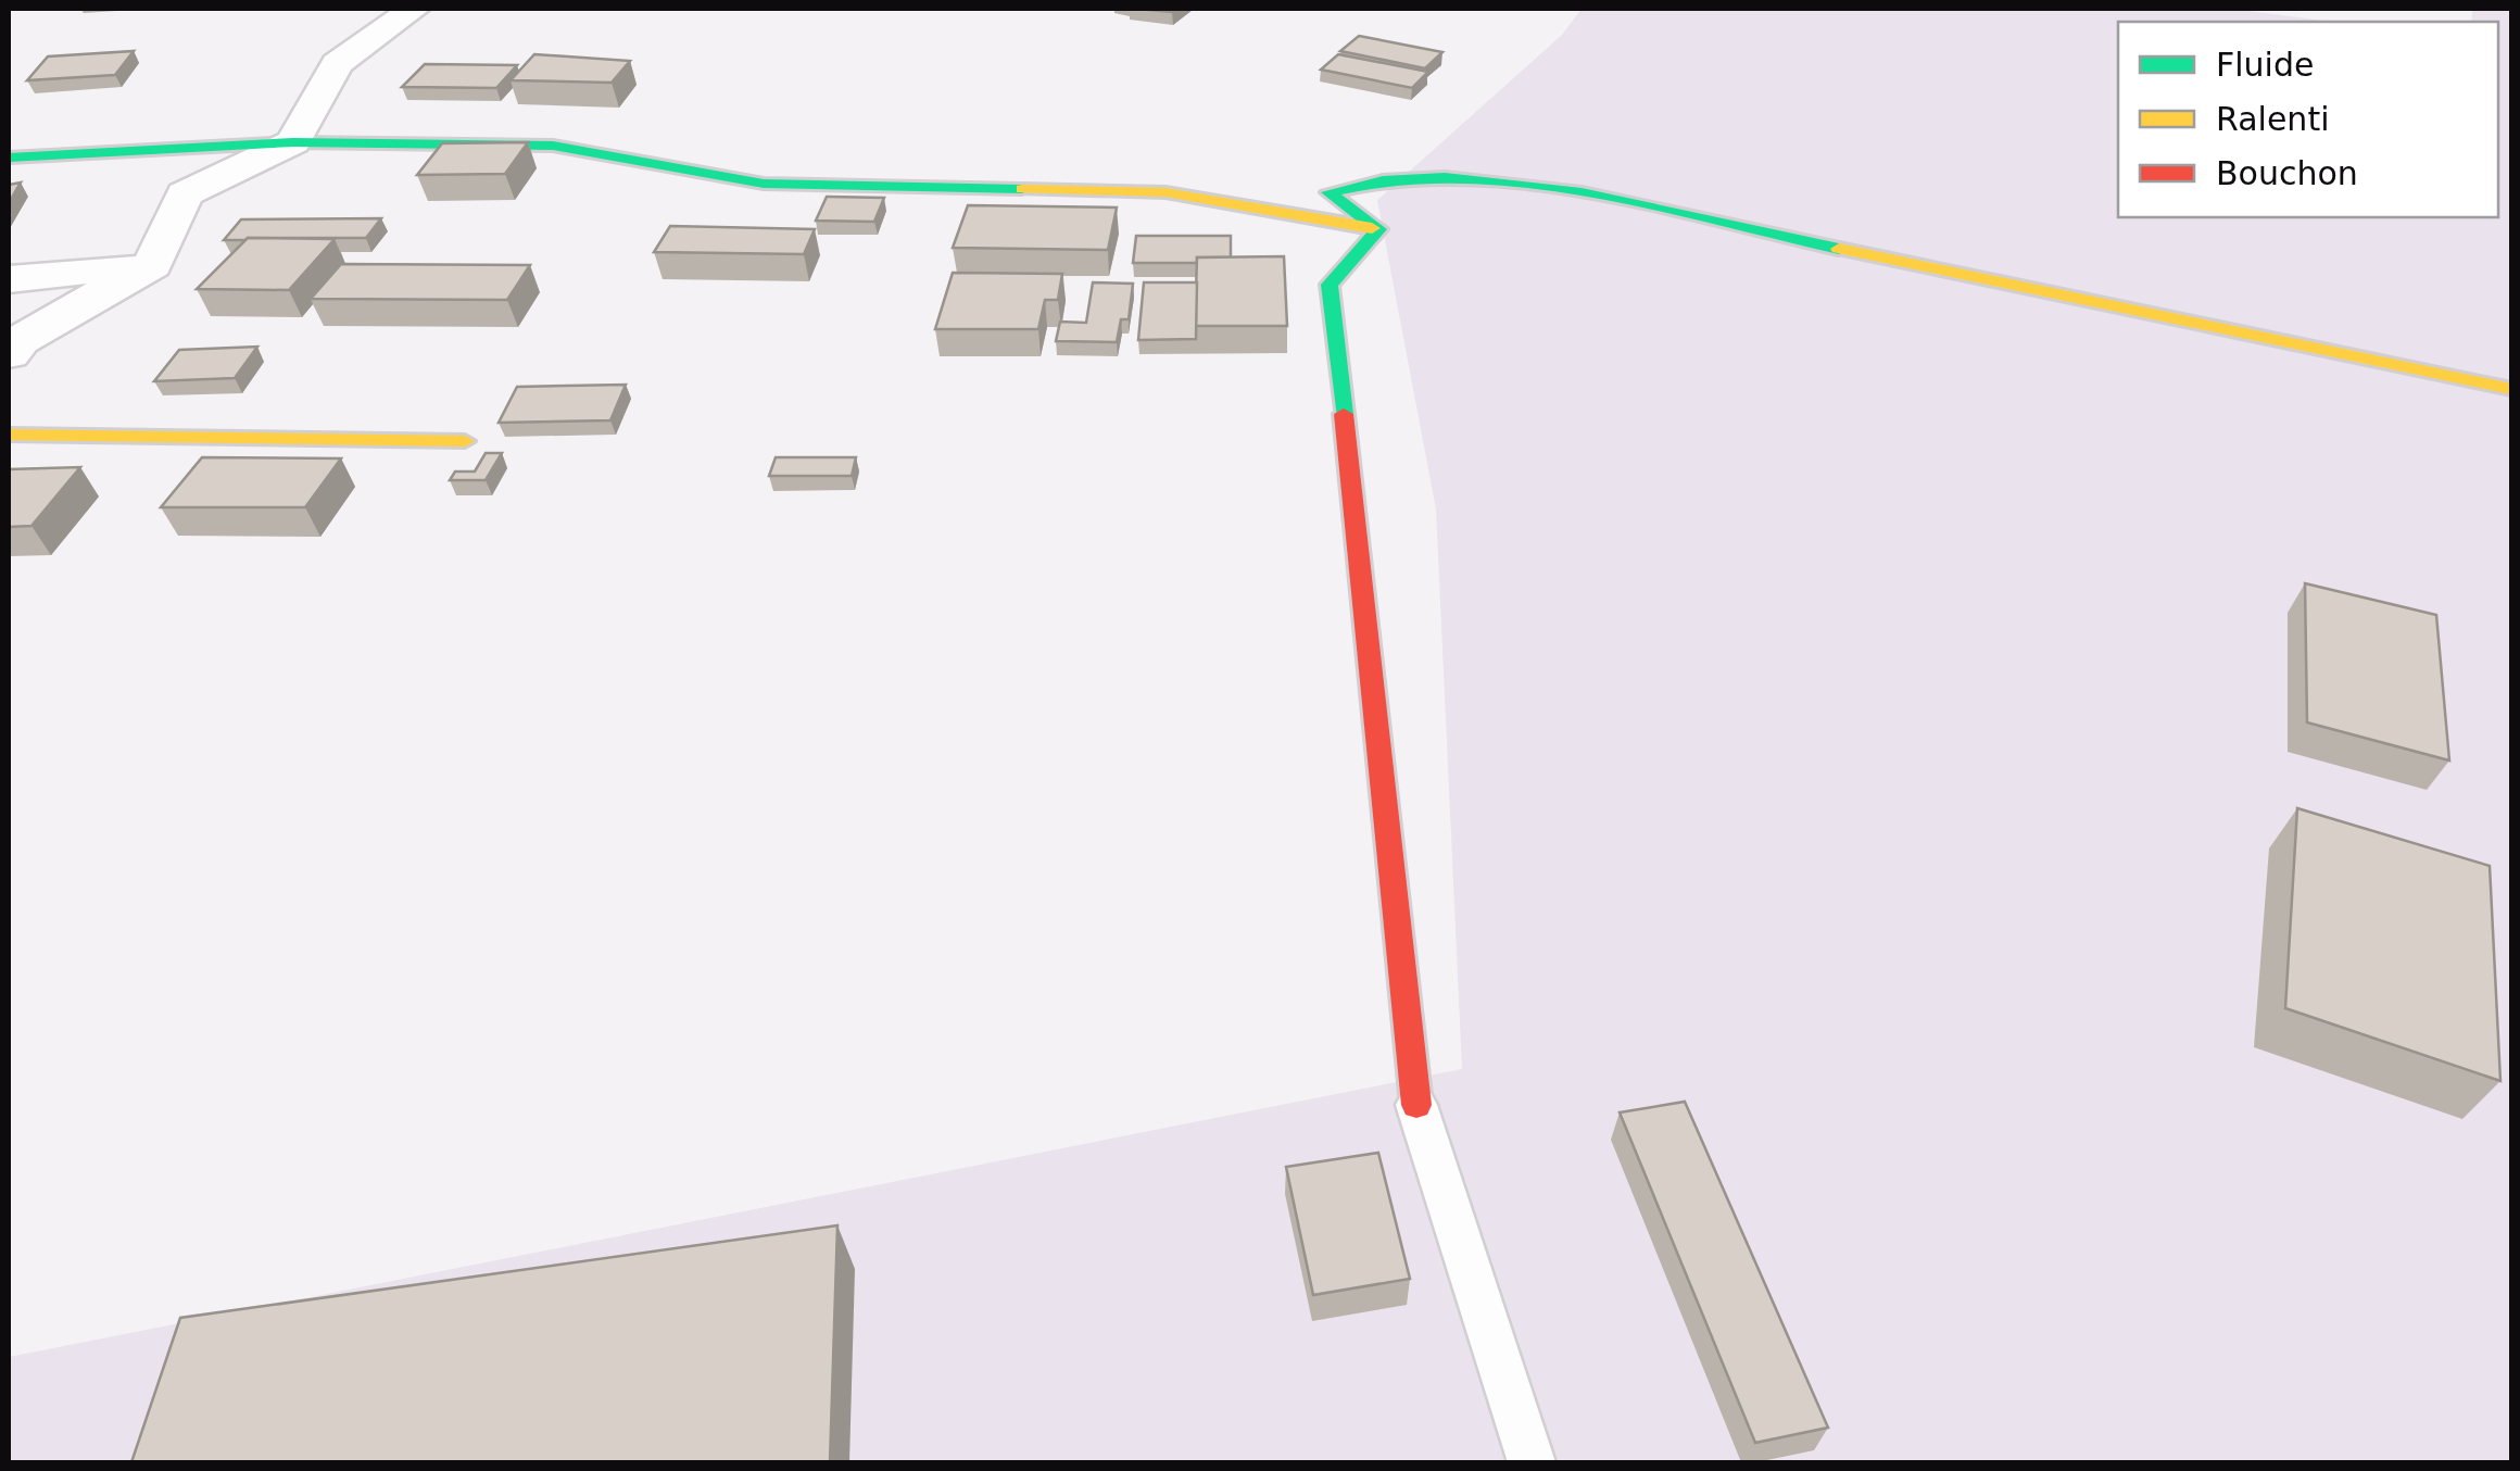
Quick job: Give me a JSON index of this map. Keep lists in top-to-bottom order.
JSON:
{
  "legend": ["Fluide", "Ralenti", "Bouchon"]
}
